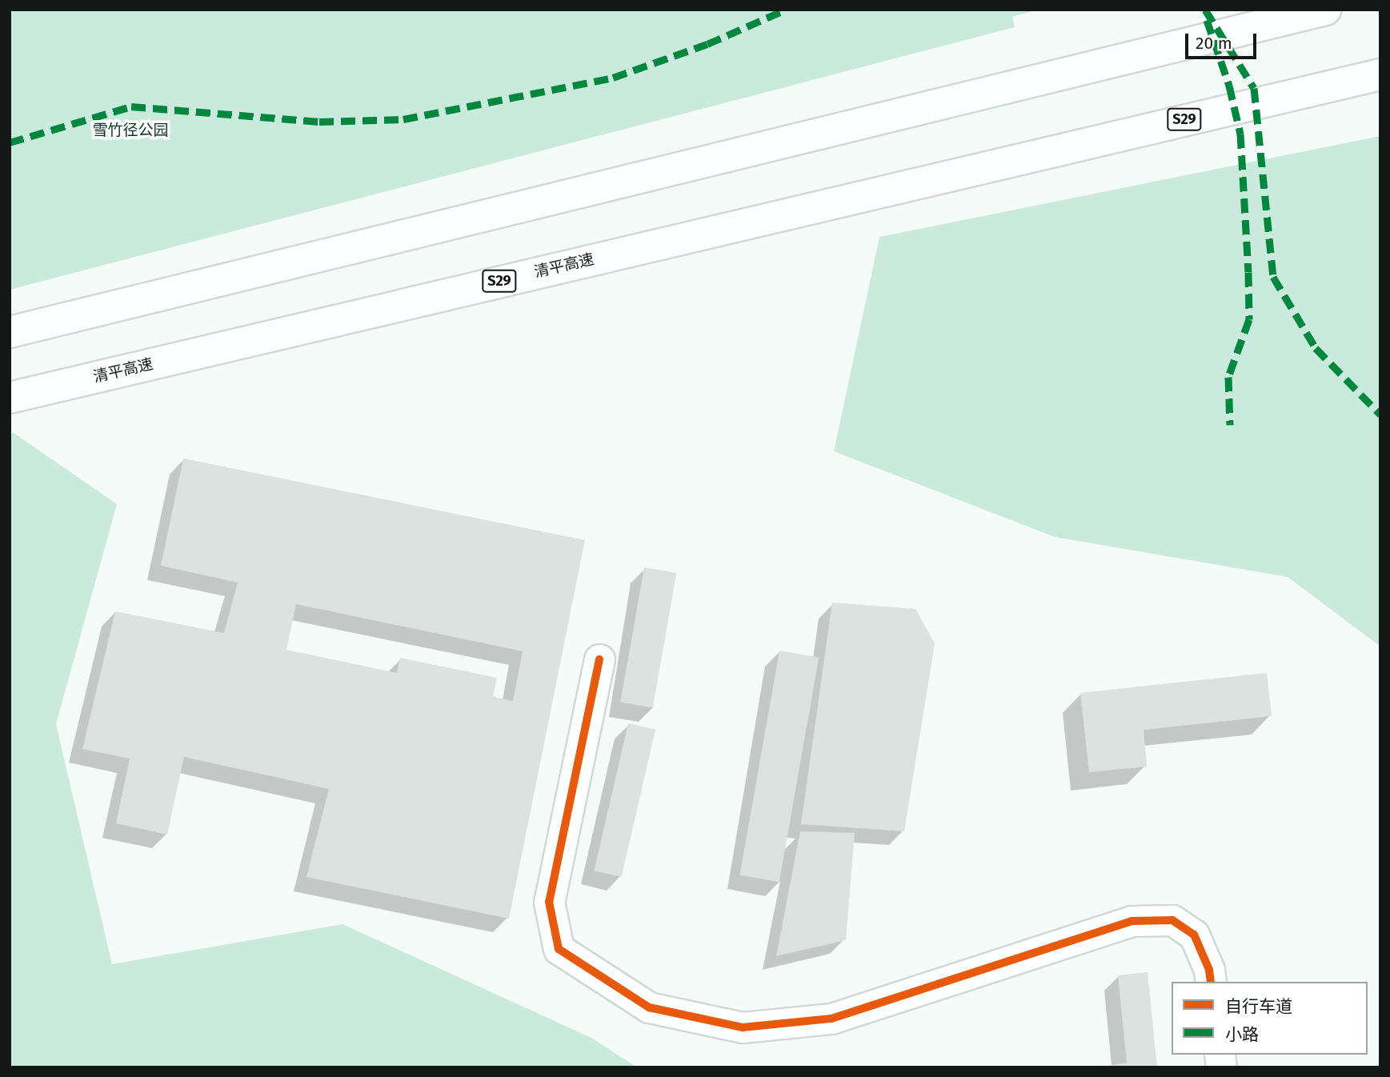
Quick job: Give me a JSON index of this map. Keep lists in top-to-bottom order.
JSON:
{
  "streets": {
    "highway": ["S29", "清平高速"]
  },
  "parks": ["雪竹径公园"],
  "legend": ["自行车道", "小路"],
  "scale_bar": "20 m"
}
